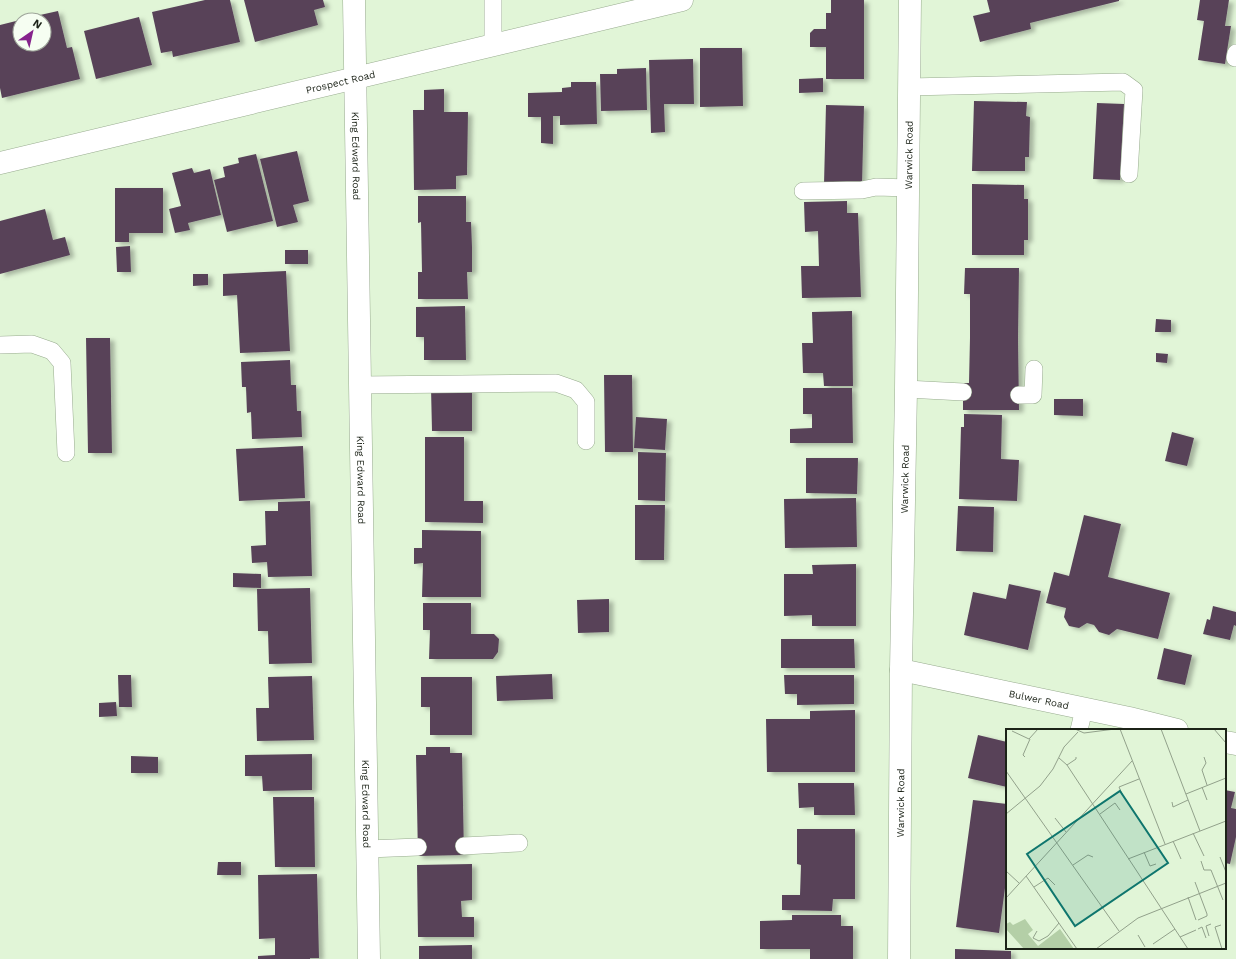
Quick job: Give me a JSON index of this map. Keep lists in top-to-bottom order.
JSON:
{
  "streets": {
    "street": [
      "Prospect Road",
      "King Edward Road",
      "Warwick Road",
      "Bulwer Road"
    ]
  },
  "crossings": [
    ["Prospect Road", "King Edward Road"],
    ["Warwick Road", "Bulwer Road"]
  ],
  "north": "top right"
}
